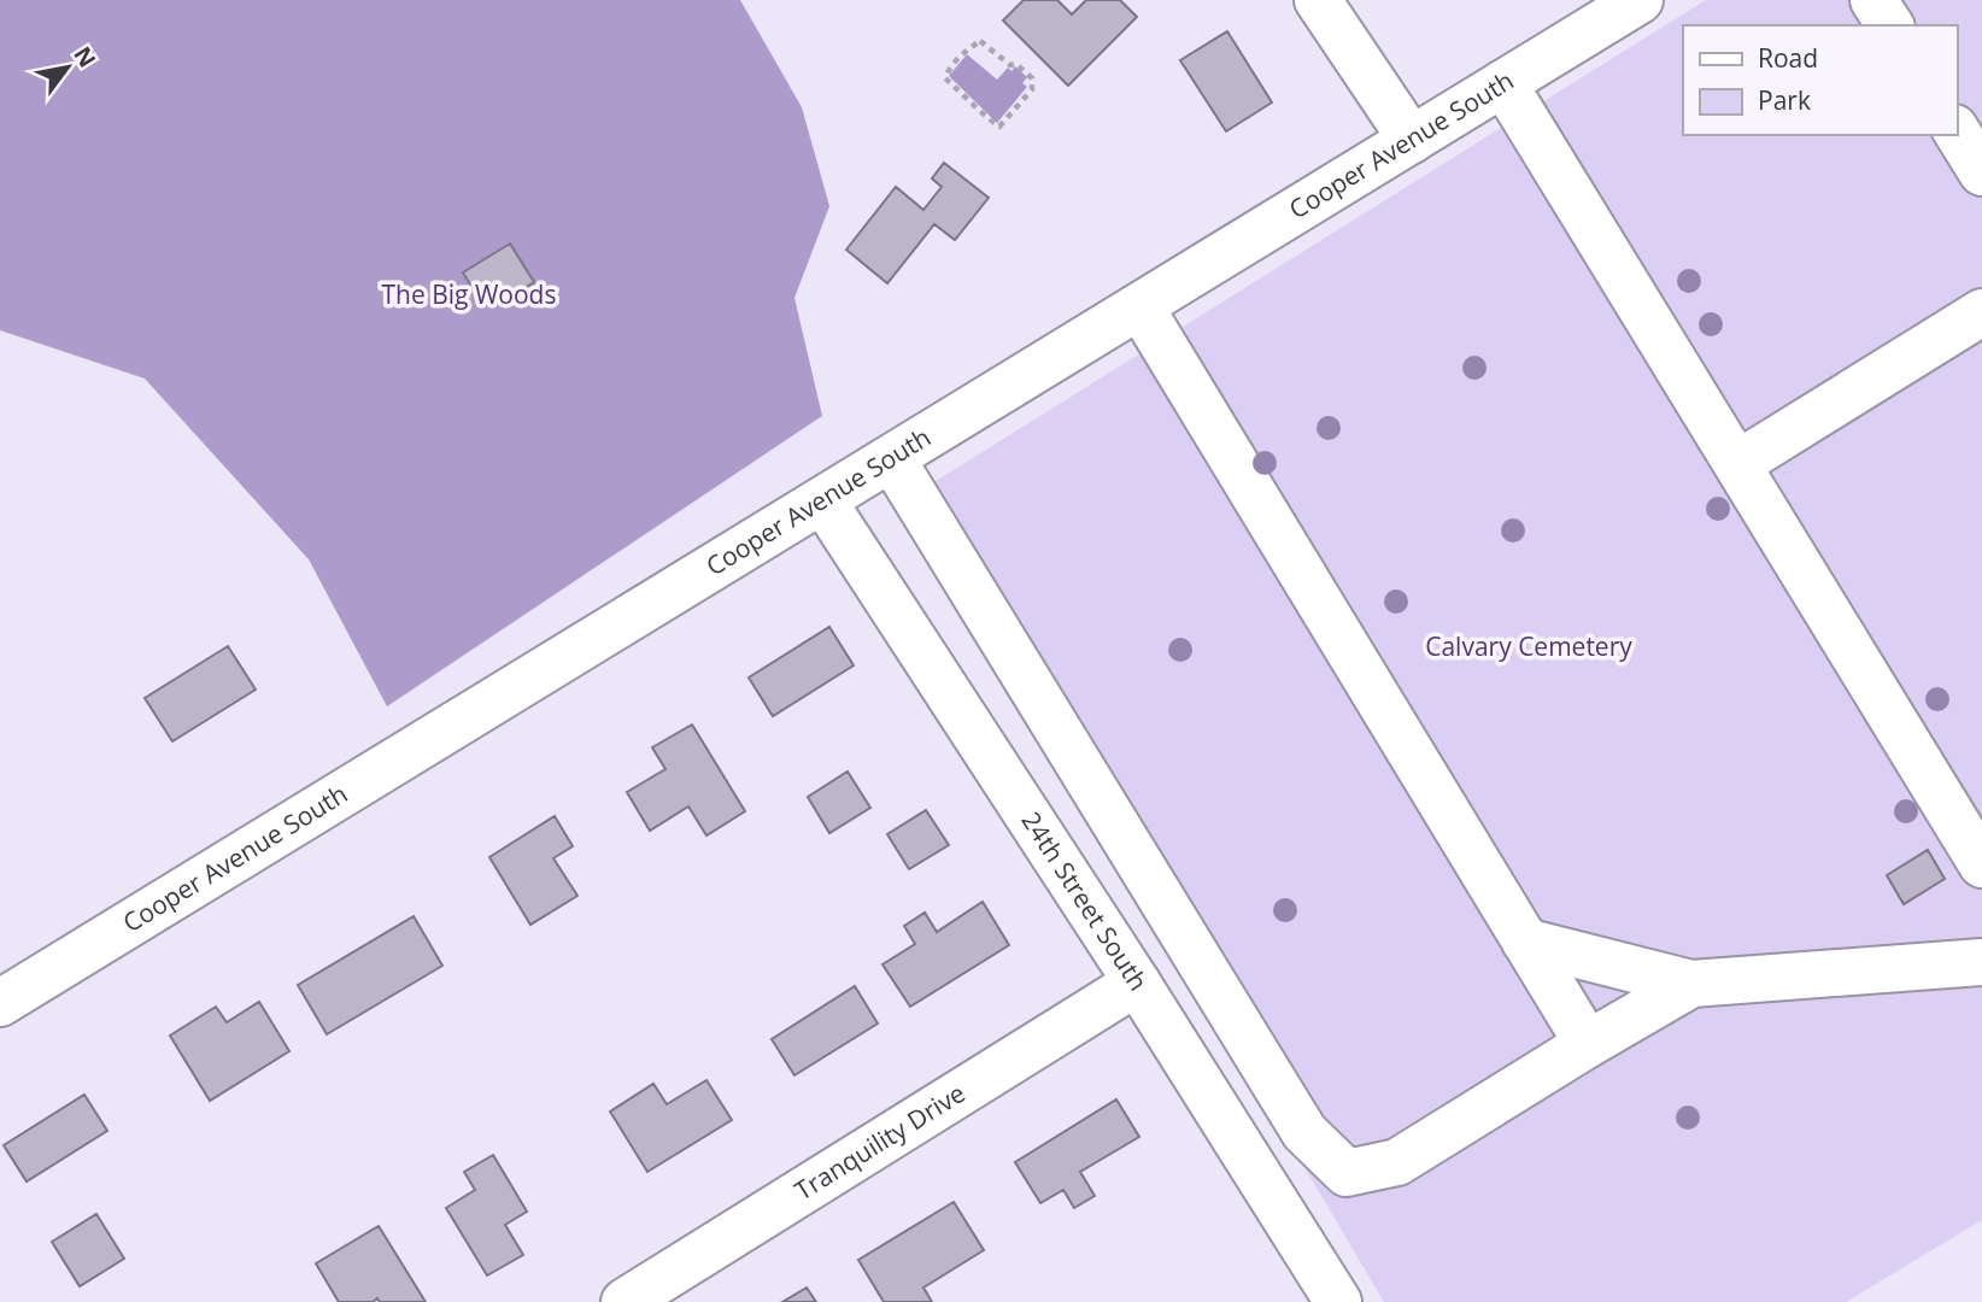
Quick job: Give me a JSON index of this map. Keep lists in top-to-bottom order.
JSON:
{
  "streets": {
    "street": ["Cooper Avenue South", "24th Street South", "Tranquility Drive"]
  },
  "crossings": [
    ["Cooper Avenue South", "24th Street South"],
    ["24th Street South", "Tranquility Drive"]
  ],
  "parks": ["The Big Woods", "Calvary Cemetery"],
  "legend": ["Road", "Park"],
  "north": "top right"
}
